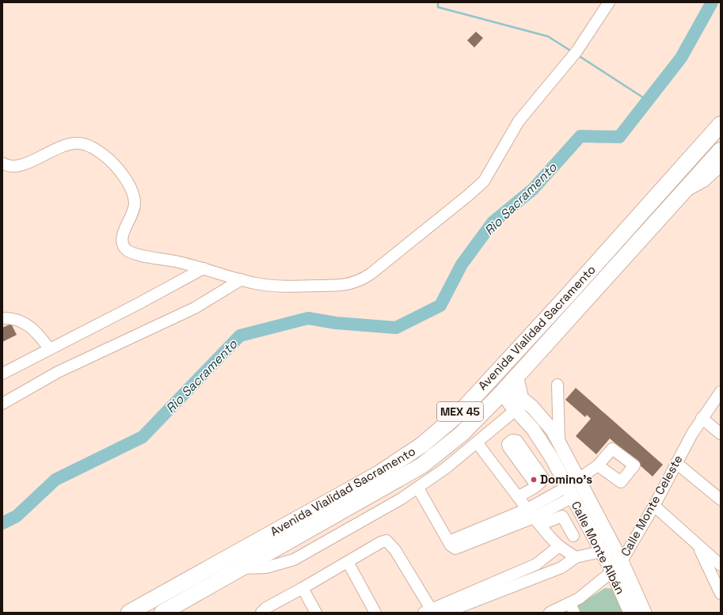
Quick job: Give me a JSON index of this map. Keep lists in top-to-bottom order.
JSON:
{
  "streets": {
    "highway": ["Avenida Vialidad Sacramento", "MEX 45"],
    "main road": ["Calle Monte Albán"],
    "street": ["Calle Monte Celeste"]
  },
  "crossings": [
    ["Avenida Vialidad Sacramento", "Calle Monte Albán"],
    ["Calle Monte Celeste", "Calle Monte Albán"]
  ],
  "water": ["Rio Sacramento"],
  "places": ["Domino's"]
}
